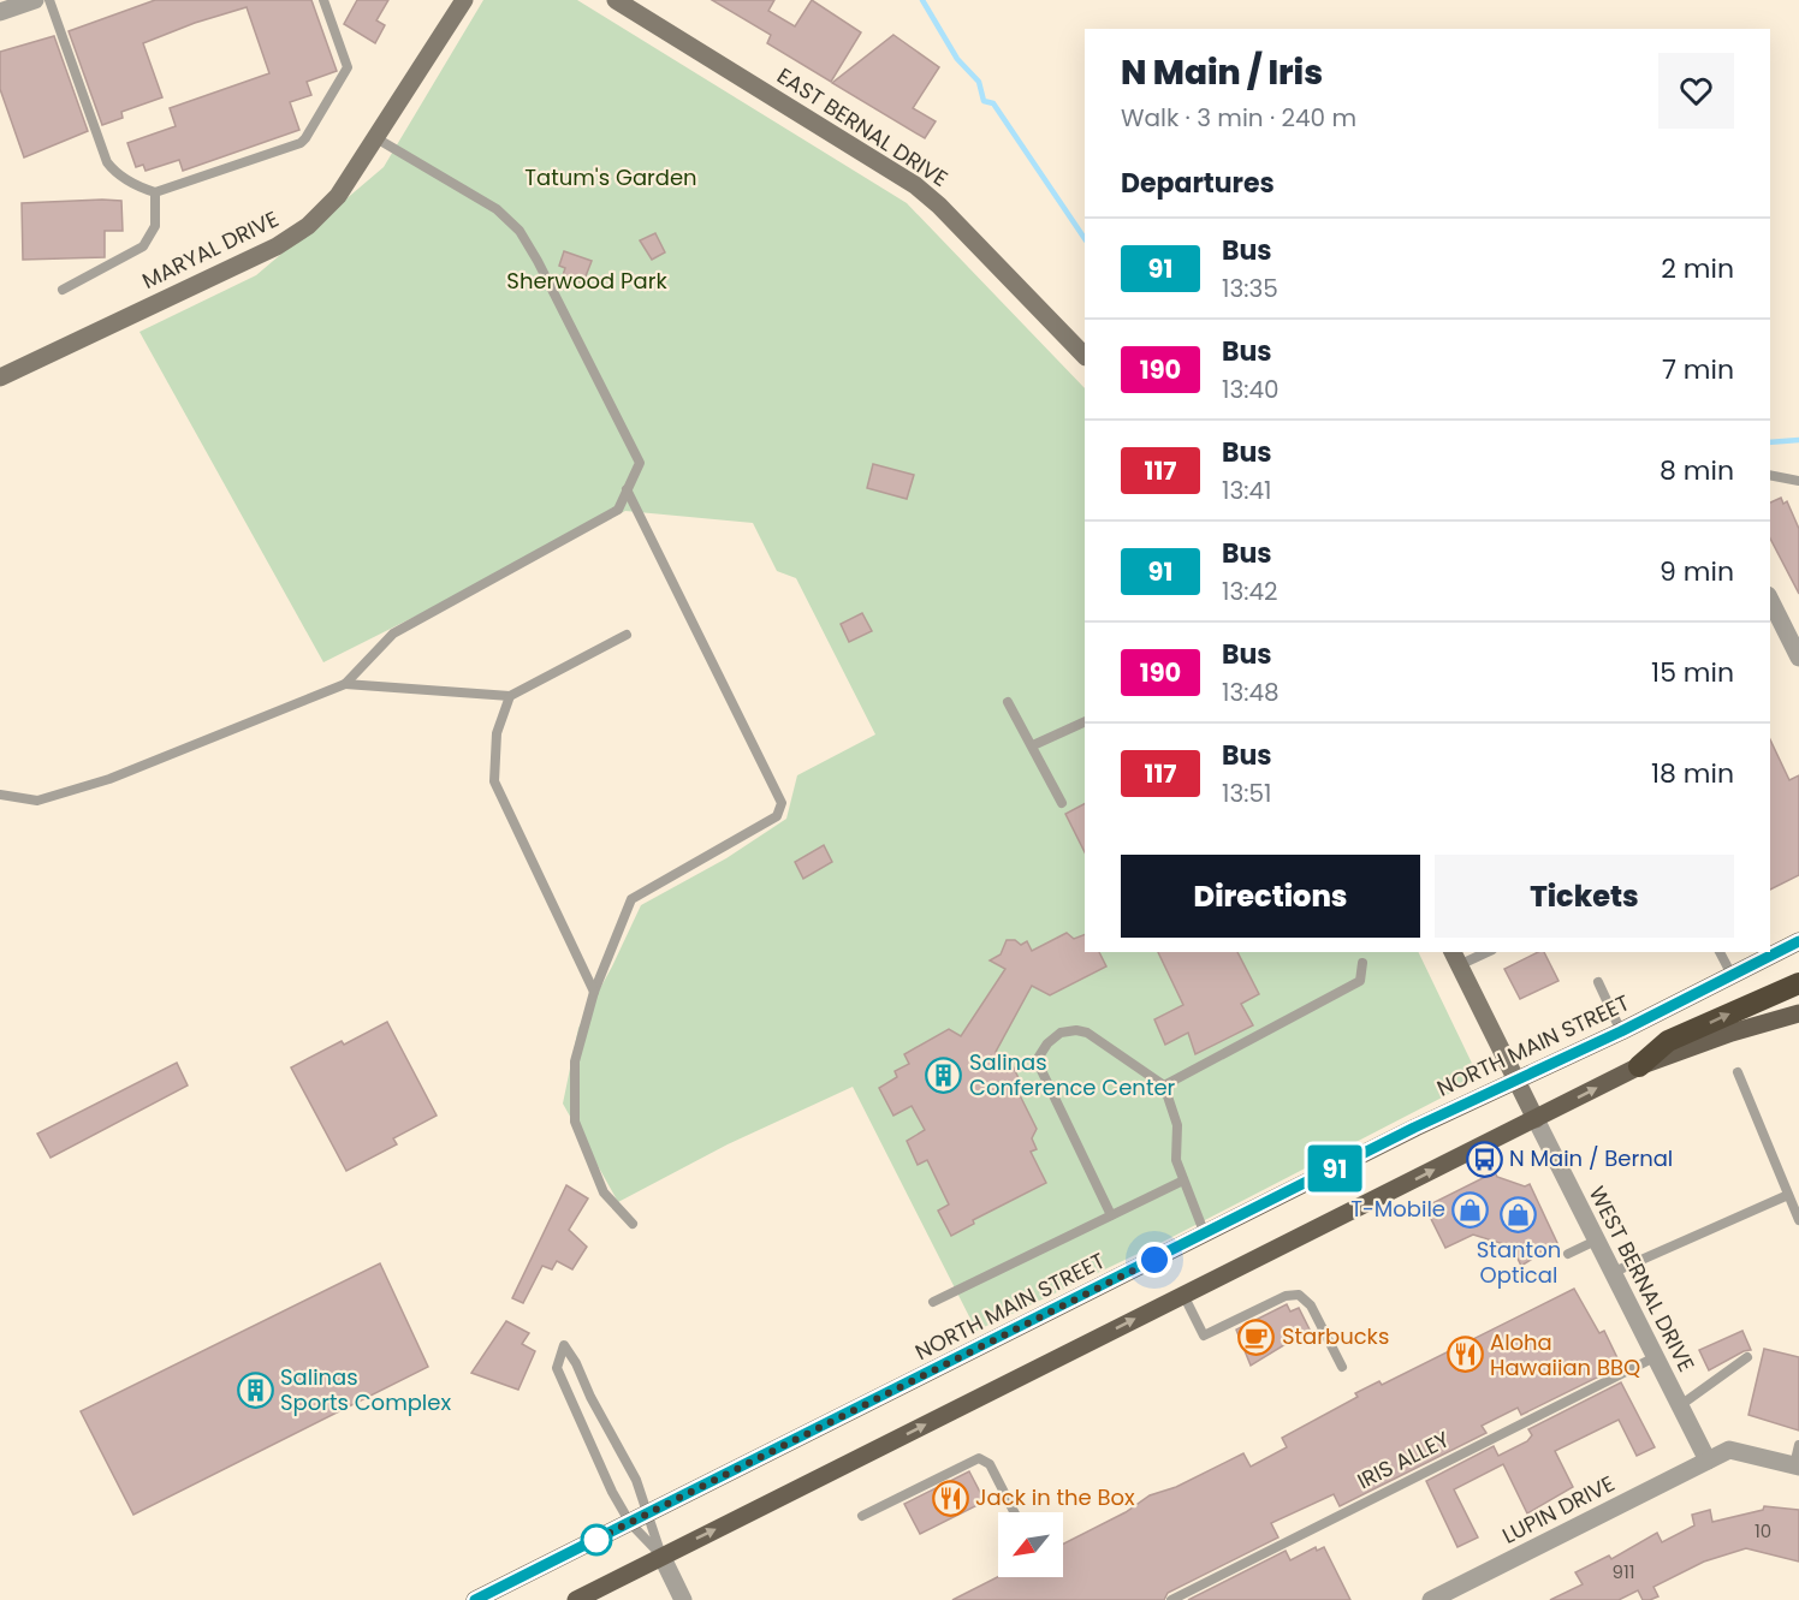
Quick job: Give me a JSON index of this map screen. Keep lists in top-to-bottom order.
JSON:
{
  "streets": {
    "main road": ["EAST BERNAL DRIVE", "MARYAL DRIVE", "NORTH MAIN STREET"],
    "street": ["WEST BERNAL DRIVE", "LUPIN DRIVE"],
    "lane": ["IRIS ALLEY"]
  },
  "crossings": [
    ["WEST BERNAL DRIVE", "IRIS ALLEY"],
    ["WEST BERNAL DRIVE", "LUPIN DRIVE"]
  ],
  "parks": ["Tatum's Garden", "Sherwood Park"],
  "places": {
    "building": ["Salinas Conference Center", "Salinas Sports Complex"],
    "bus stop": ["N Main / Bernal"],
    "shop": ["T-Mobile", "Stanton Optical"],
    "cafe": ["Starbucks"],
    "restaurant": ["Aloha Hawaiian BBQ", "Jack in the Box"]
  },
  "lines": ["bus line 91"],
  "house_numbers": ["10", "911"],
  "north": "bottom left",
  "page": {
    "on_map": "91",
    "heading": [
      ["N Main / Iris", "Walk · 3 min · 240 m"],
      "Departures"
    ],
    "list": [
      {
        "mark": "91",
        "name": "Bus",
        "note": "13:35",
        "value": "2 min"
      },
      {
        "mark": "190",
        "name": "Bus",
        "note": "13:40",
        "value": "7 min"
      },
      {
        "mark": "117",
        "name": "Bus",
        "note": "13:41",
        "value": "8 min"
      },
      {
        "mark": "91",
        "name": "Bus",
        "note": "13:42",
        "value": "9 min"
      },
      {
        "mark": "190",
        "name": "Bus",
        "note": "13:48",
        "value": "15 min"
      },
      {
        "mark": "117",
        "name": "Bus",
        "note": "13:51",
        "value": "18 min"
      }
    ],
    "buttons": ["Directions", "Tickets"]
  }
}
